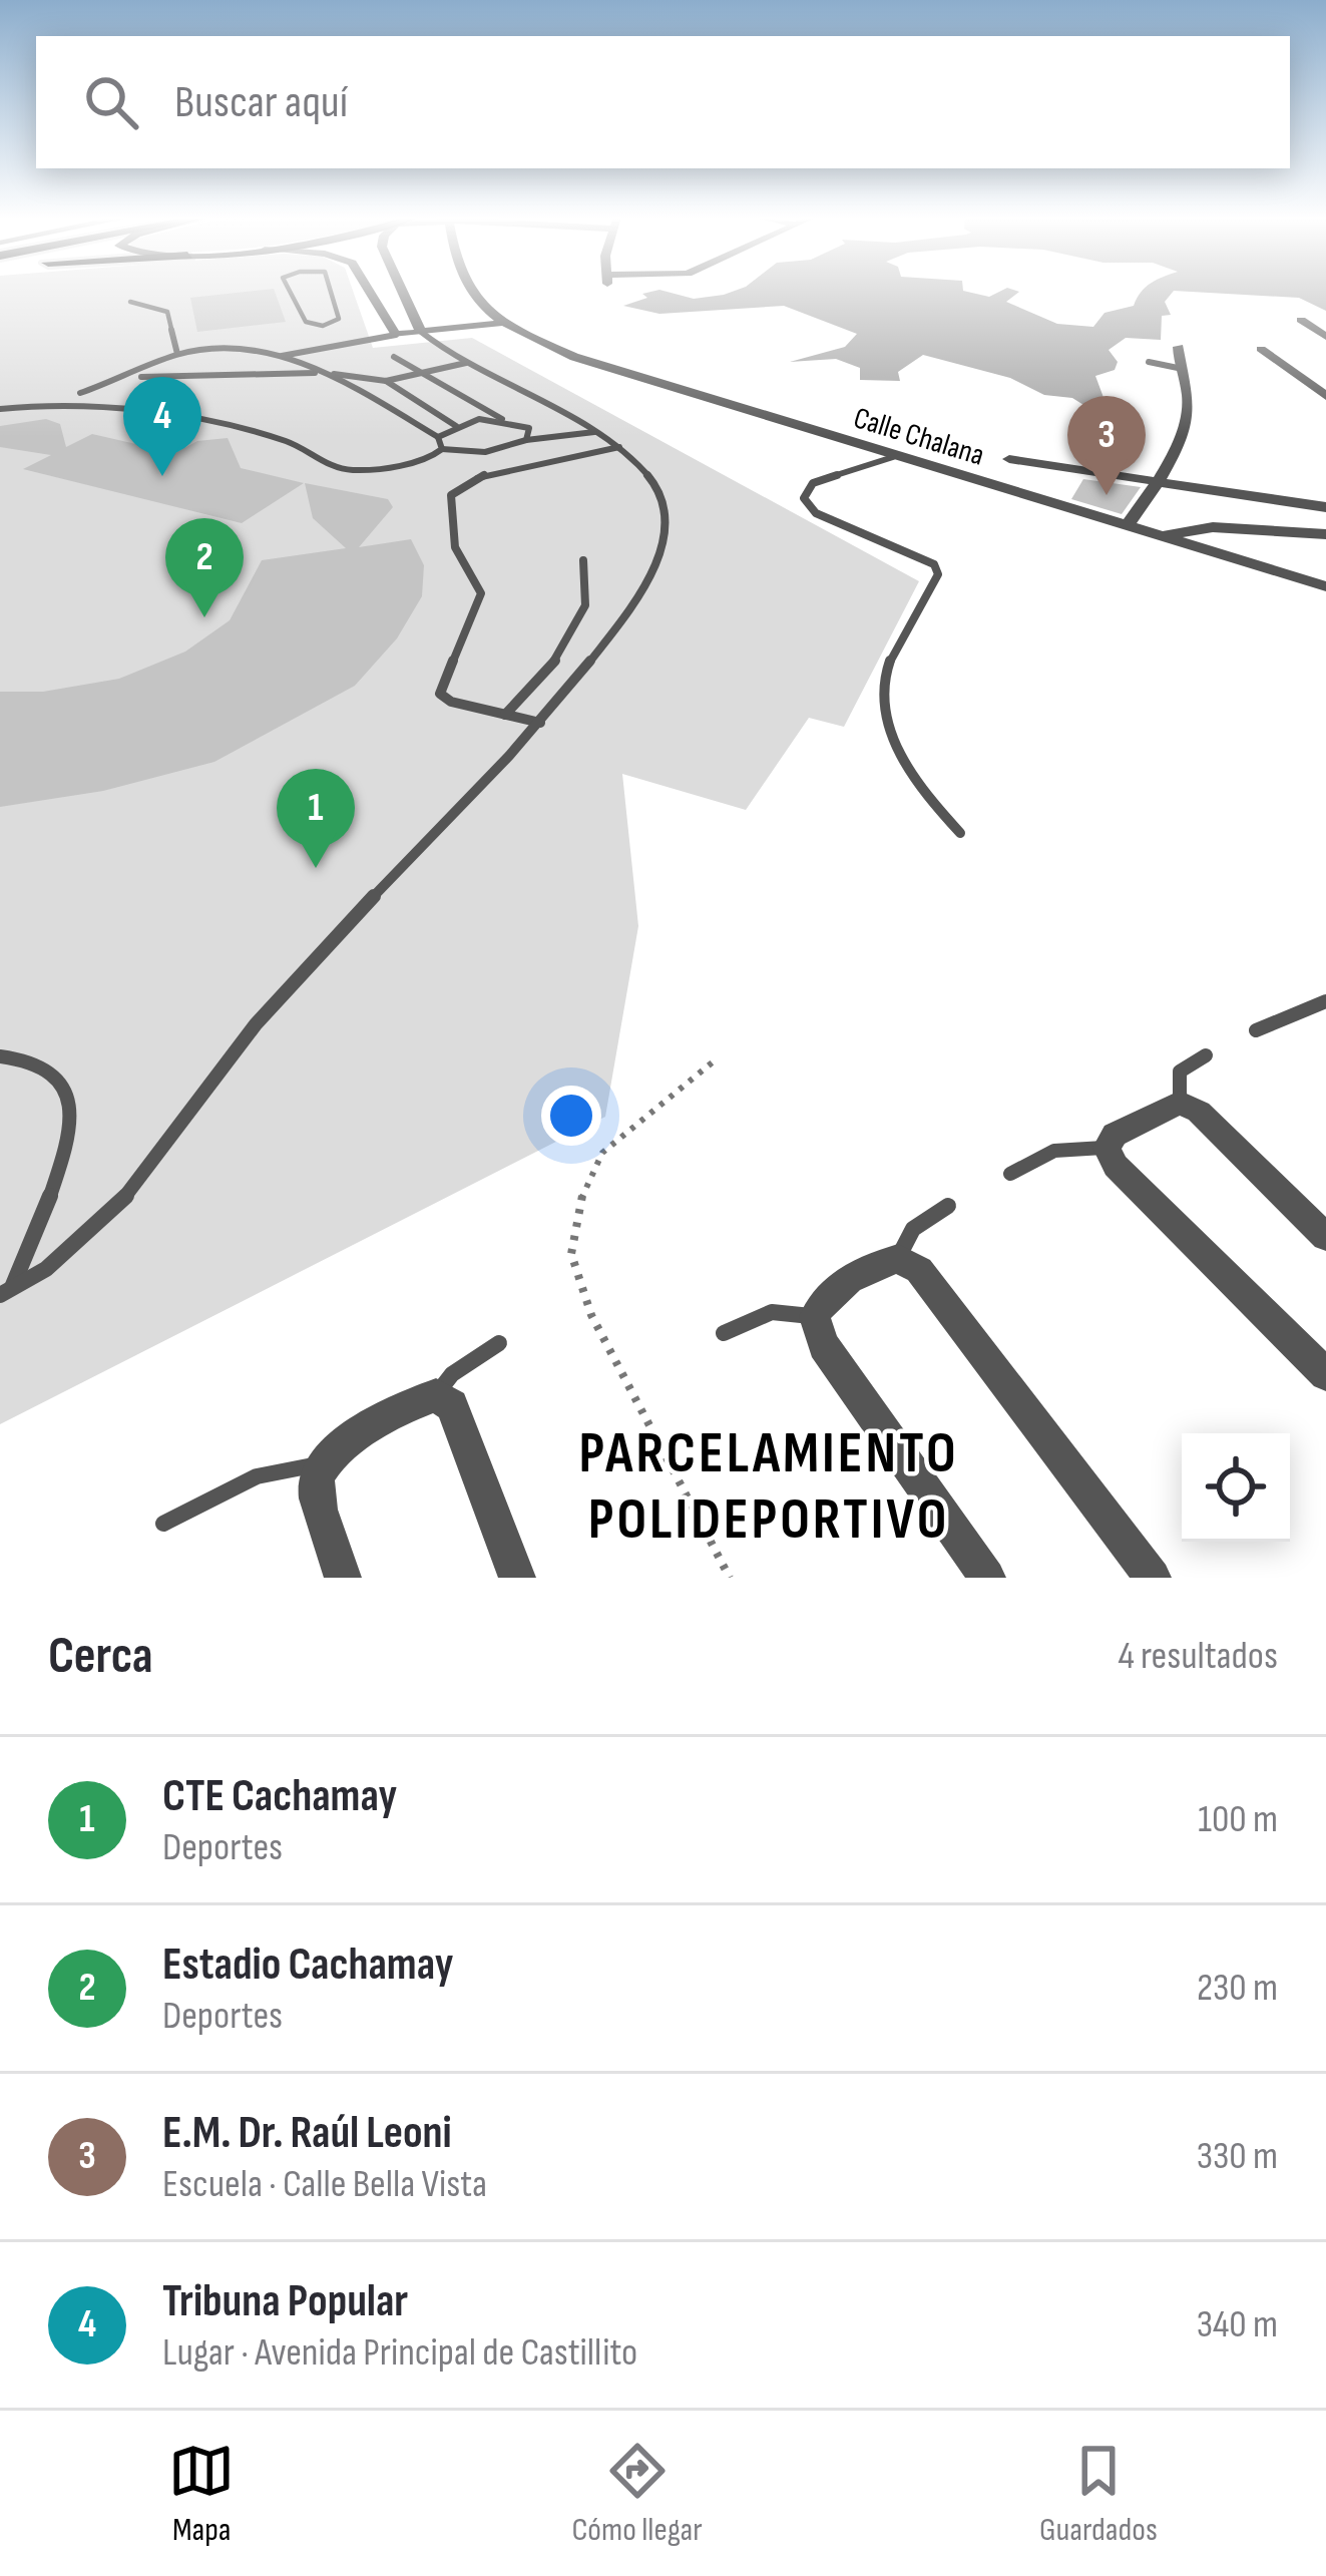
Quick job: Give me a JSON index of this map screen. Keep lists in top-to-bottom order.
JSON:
{
  "streets": {
    "street": ["Calle Chalana"]
  },
  "districts": ["PARCELAMIENTO POLIDEPORTIVO"],
  "page": {
    "search": "Buscar aquí",
    "pins": [
      "4",
      "3",
      "2",
      "1"
    ],
    "heading": ["Cerca", "4 resultados"],
    "list": [
      {
        "mark": "1",
        "name": "CTE Cachamay",
        "note": "Deportes",
        "value": "100 m"
      },
      {
        "mark": "2",
        "name": "Estadio Cachamay",
        "note": "Deportes",
        "value": "230 m"
      },
      {
        "mark": "3",
        "name": "E.M. Dr. Raúl Leoni",
        "note": "Escuela · Calle Bella Vista",
        "value": "330 m"
      },
      {
        "mark": "4",
        "name": "Tribuna Popular",
        "note": "Lugar · Avenida Principal de Castillito",
        "value": "340 m"
      }
    ],
    "nav": ["Mapa", "Cómo llegar", "Guardados"]
  }
}
